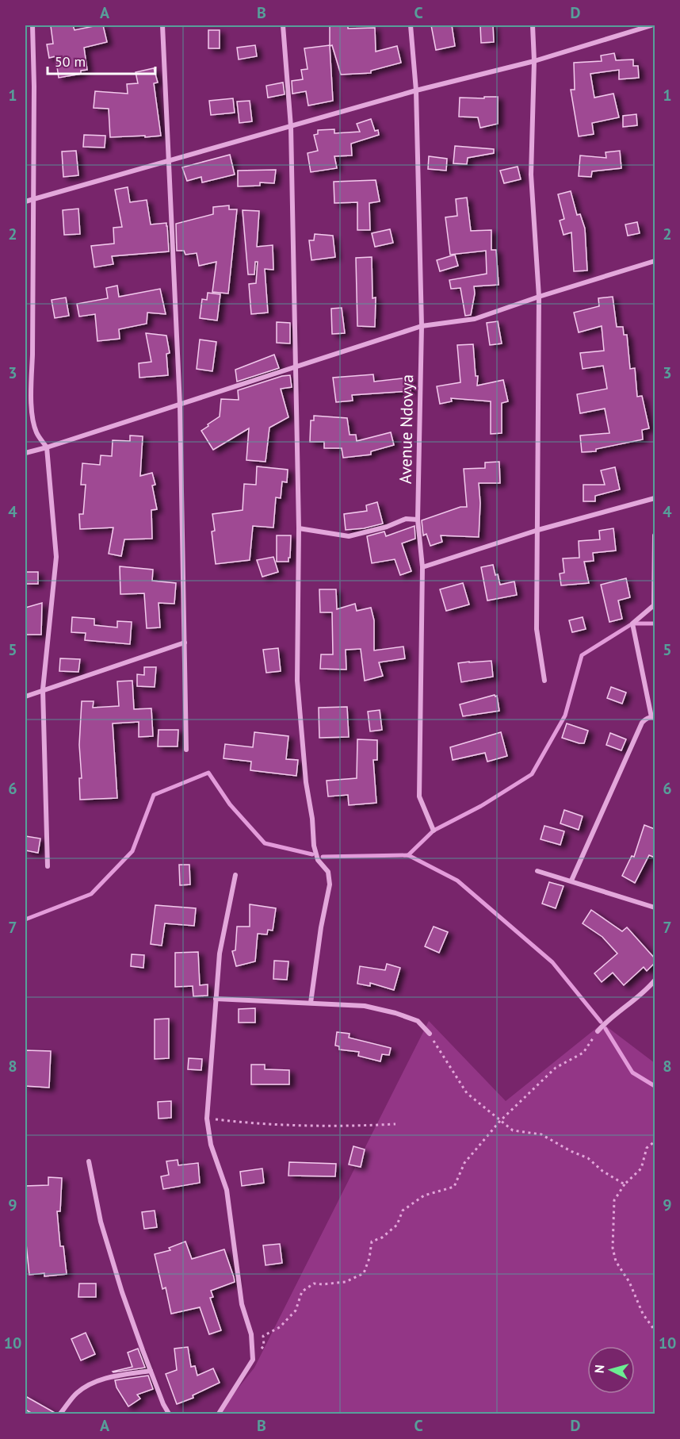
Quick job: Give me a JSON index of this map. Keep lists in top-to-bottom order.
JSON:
{
  "streets": {
    "street": ["Avenue Ndovya"]
  },
  "scale_bar": "50 m",
  "north": "left",
  "grid": {
    "columns": [
      "A",
      "B",
      "C",
      "D"
    ],
    "rows": [
      "1",
      "2",
      "3",
      "4",
      "5",
      "6",
      "7",
      "8",
      "9",
      "10"
    ]
  }
}
